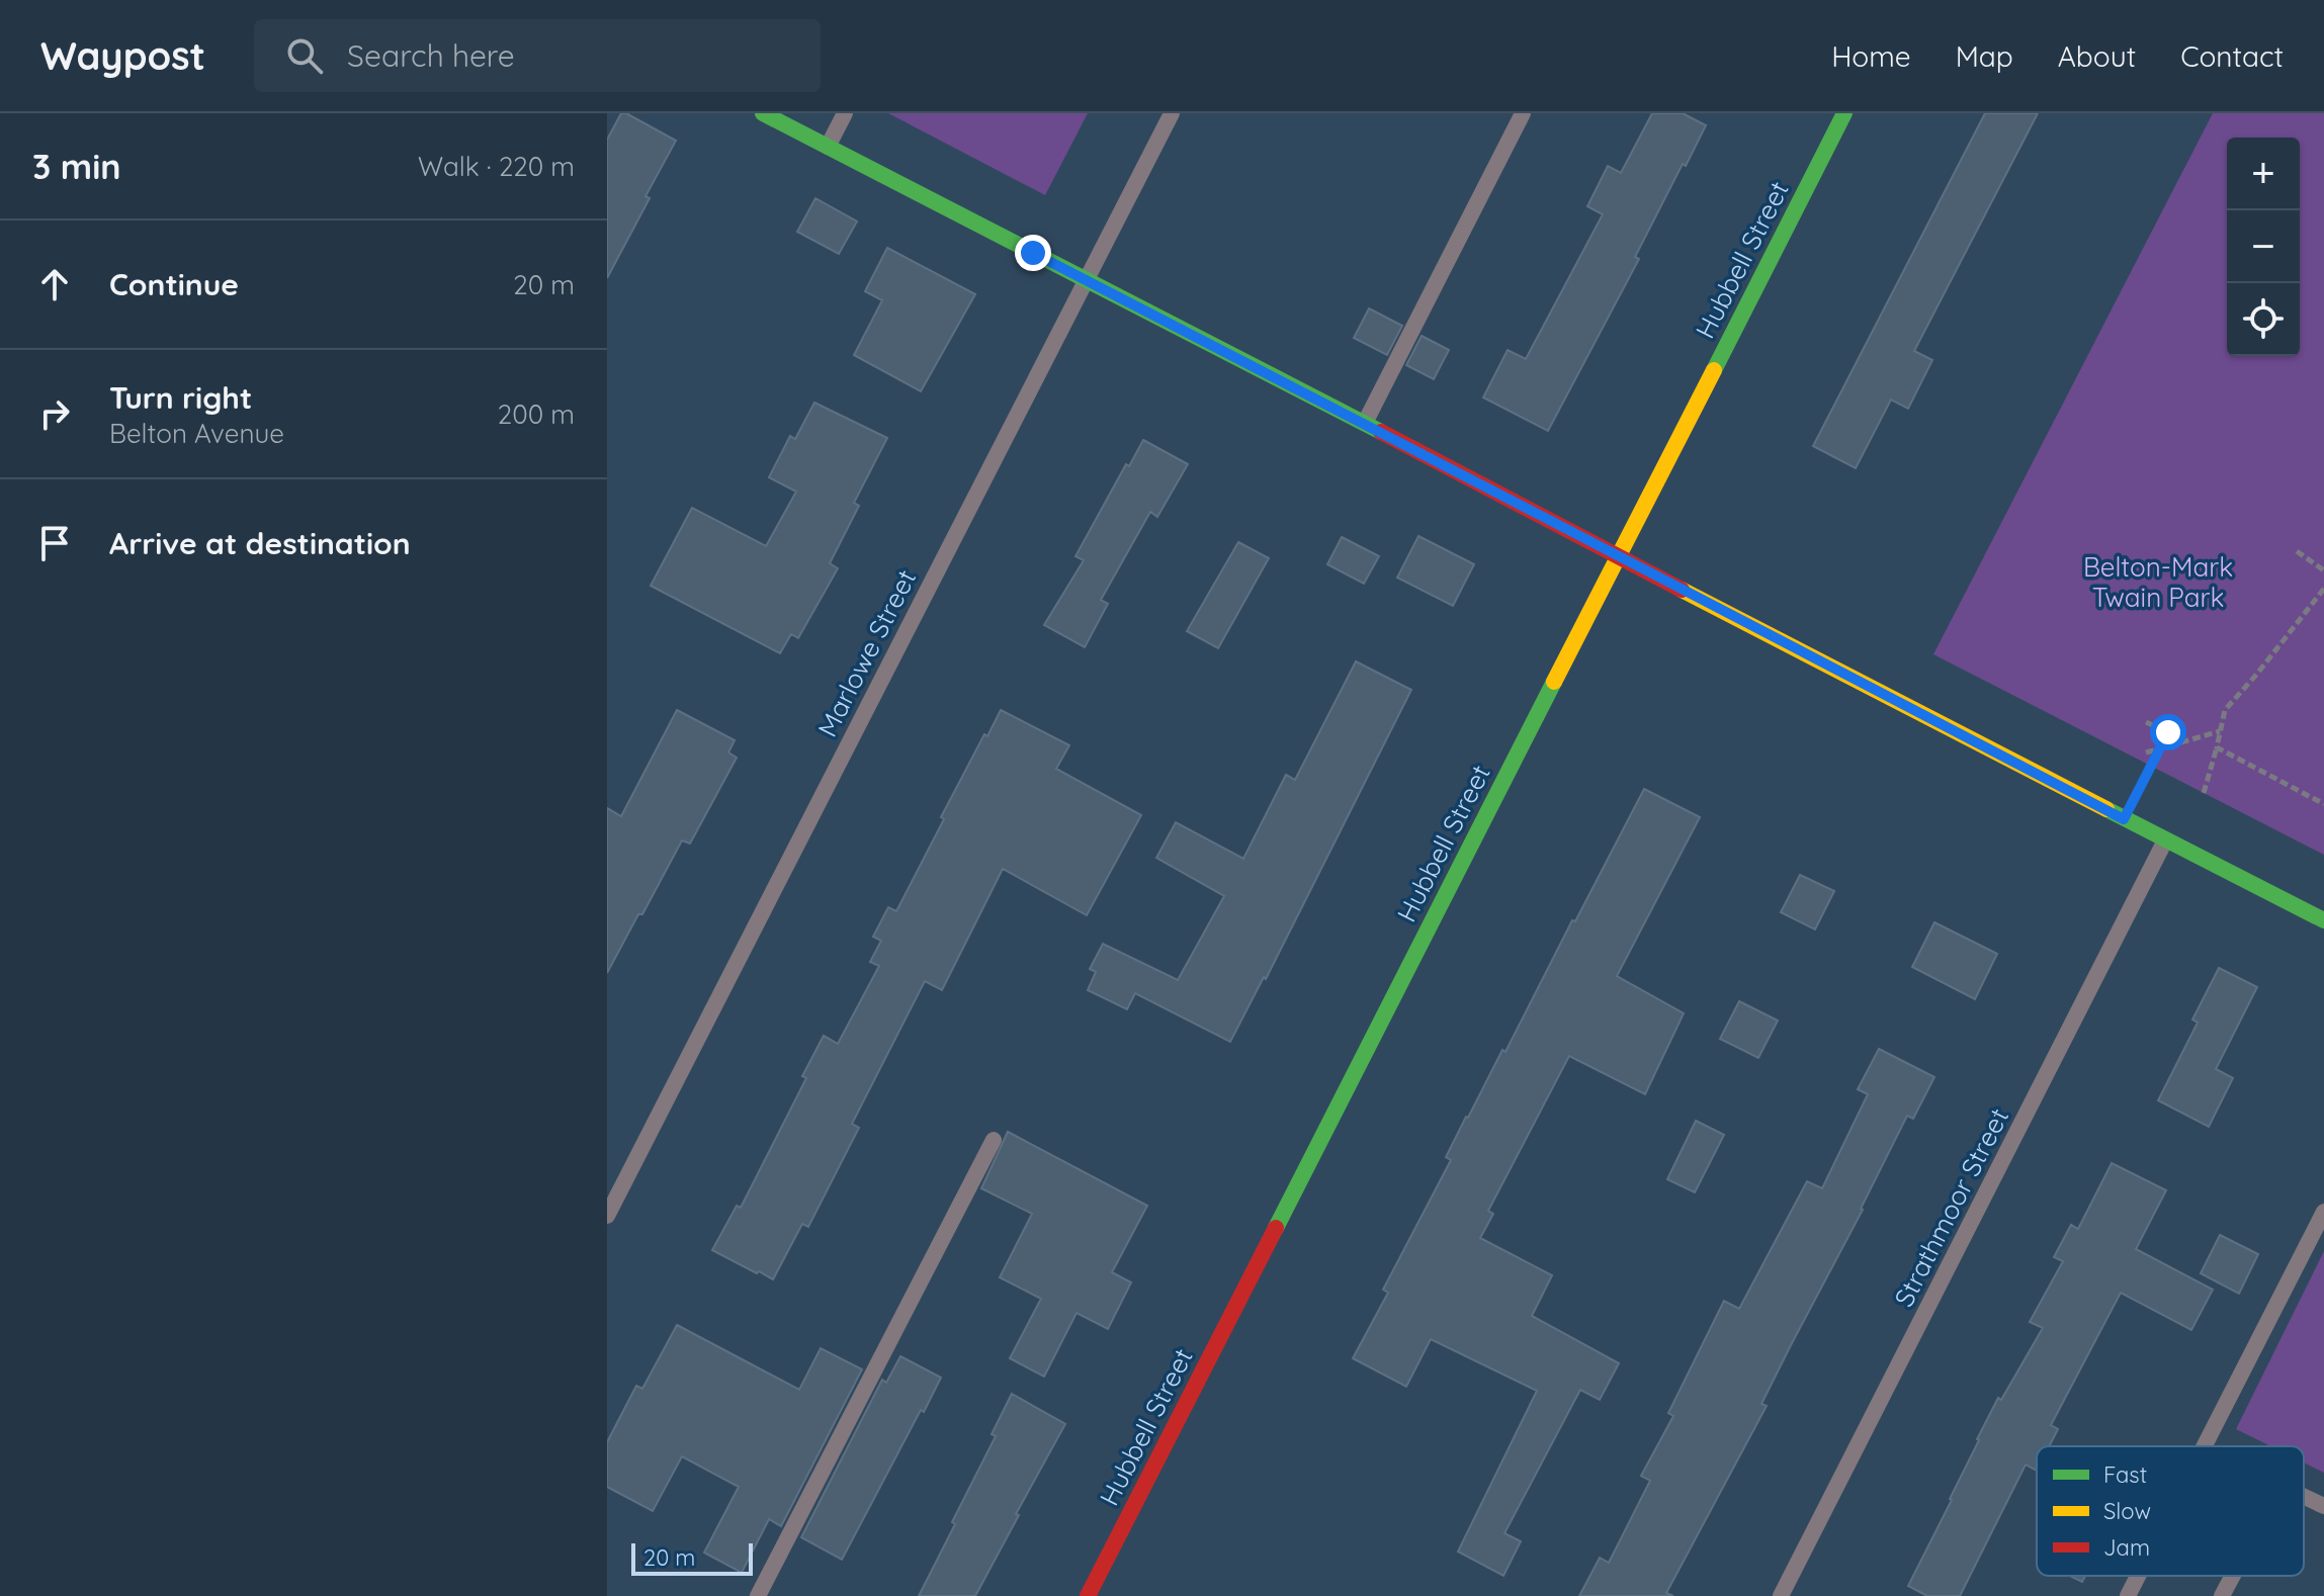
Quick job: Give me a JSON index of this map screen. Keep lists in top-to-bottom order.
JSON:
{
  "streets": {
    "street": ["Hubbell Street", "Marlowe Street", "Strathmoor Street"]
  },
  "parks": ["Belton-Mark Twain Park"],
  "legend": ["Fast", "Slow", "Jam"],
  "scale_bar": "20 m",
  "page": {
    "header": "Waypost",
    "search": "Search here",
    "nav": [
      "Home",
      "Map",
      "About",
      "Contact"
    ],
    "heading": ["3 min", "Walk · 220 m"],
    "map_buttons": ["+", "−"],
    "list": [
      ["Continue", "20 m"],
      ["Turn right", "Belton Avenue", "200 m"],
      "Arrive at destination"
    ],
    "scale": "20 m"
  }
}
